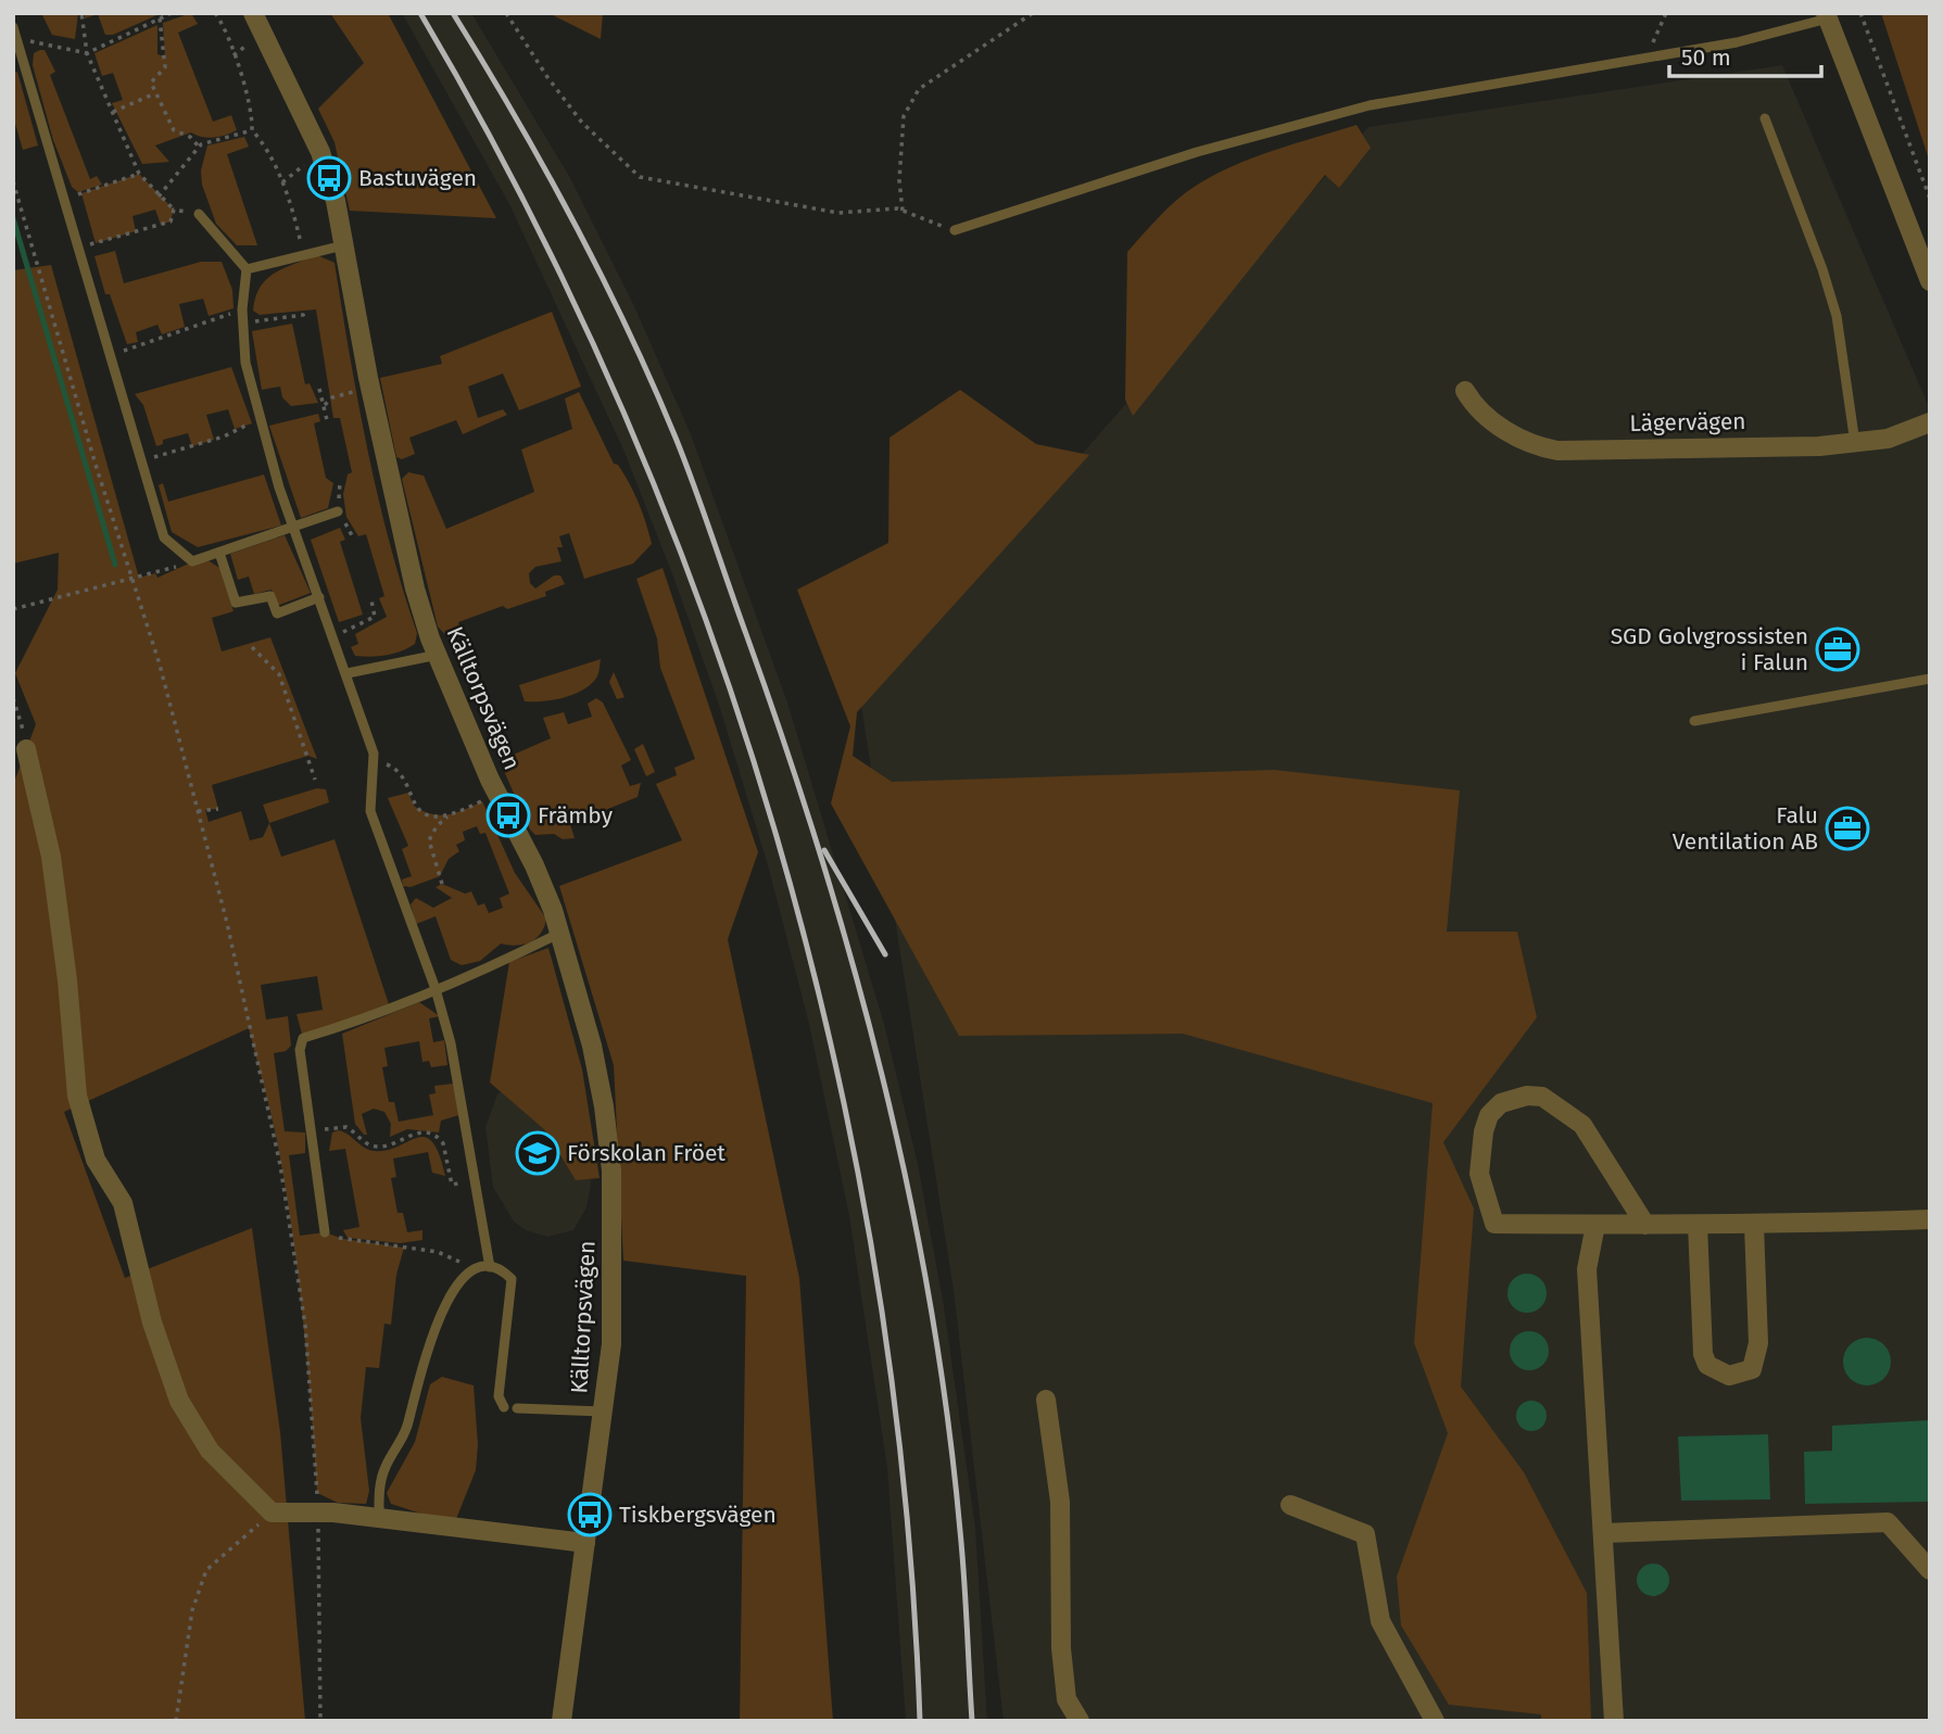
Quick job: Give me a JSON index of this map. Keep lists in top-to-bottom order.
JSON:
{
  "streets": {
    "street": ["Lägervägen", "Källtorpsvägen"]
  },
  "places": {
    "bus stop": ["Bastuvägen", "Främby", "Tiskbergsvägen"],
    "office": ["SGD Golvgrossisten i Falun", "Falu Ventilation AB"],
    "school or university": ["Förskolan Fröet"]
  },
  "scale_bar": "50 m"
}
